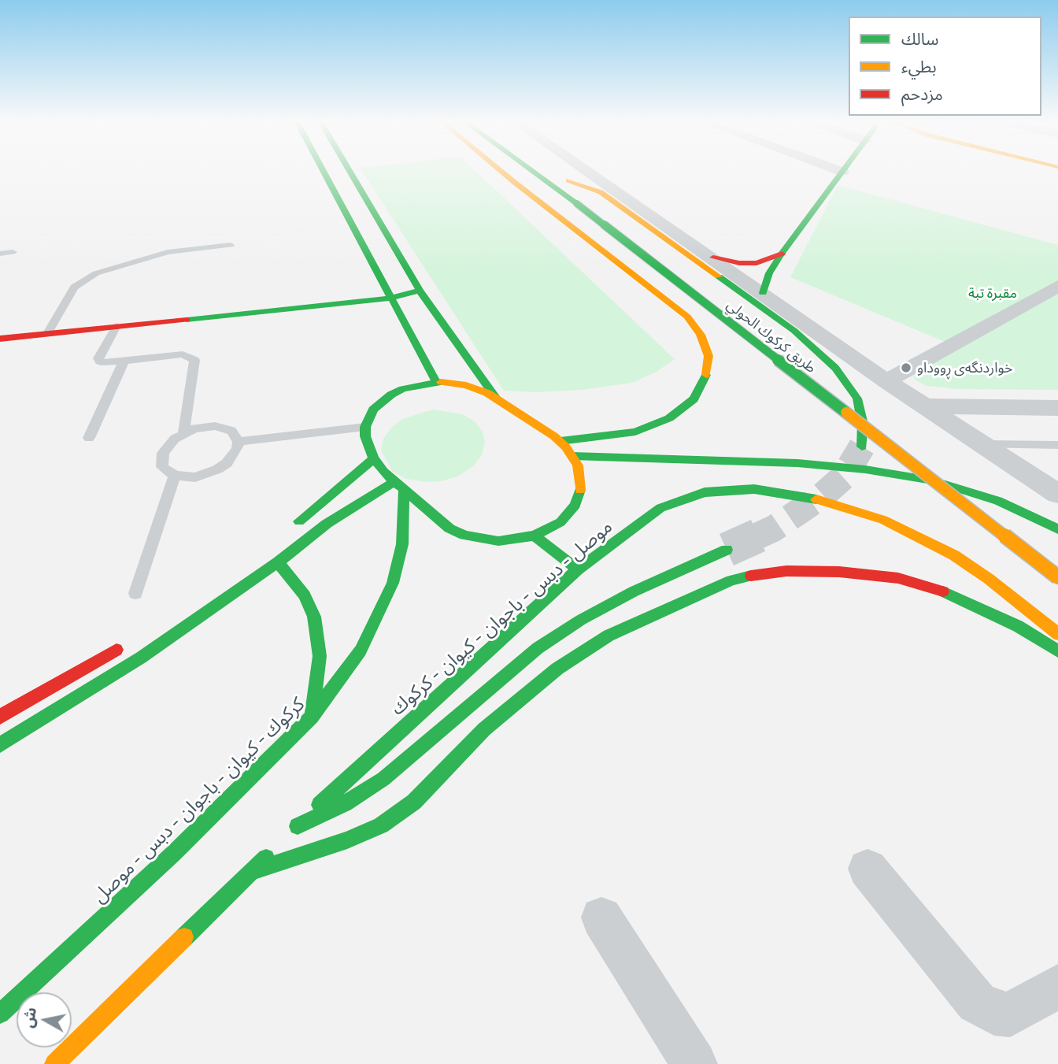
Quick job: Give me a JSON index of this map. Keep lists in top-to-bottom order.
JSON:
{
  "streets": {
    "main road": ["طريق كركوك الحولي", "موصل - دبس - باجوان - كيوان - كركوك", "كركوك - كيوان - باجوان - دبس - موصل"]
  },
  "parks": ["مقبرة تبة"],
  "places": ["خواردنگەی ڕووداو"],
  "legend": ["سالك", "بطيء", "مزدحم"],
  "north": "left"
}
